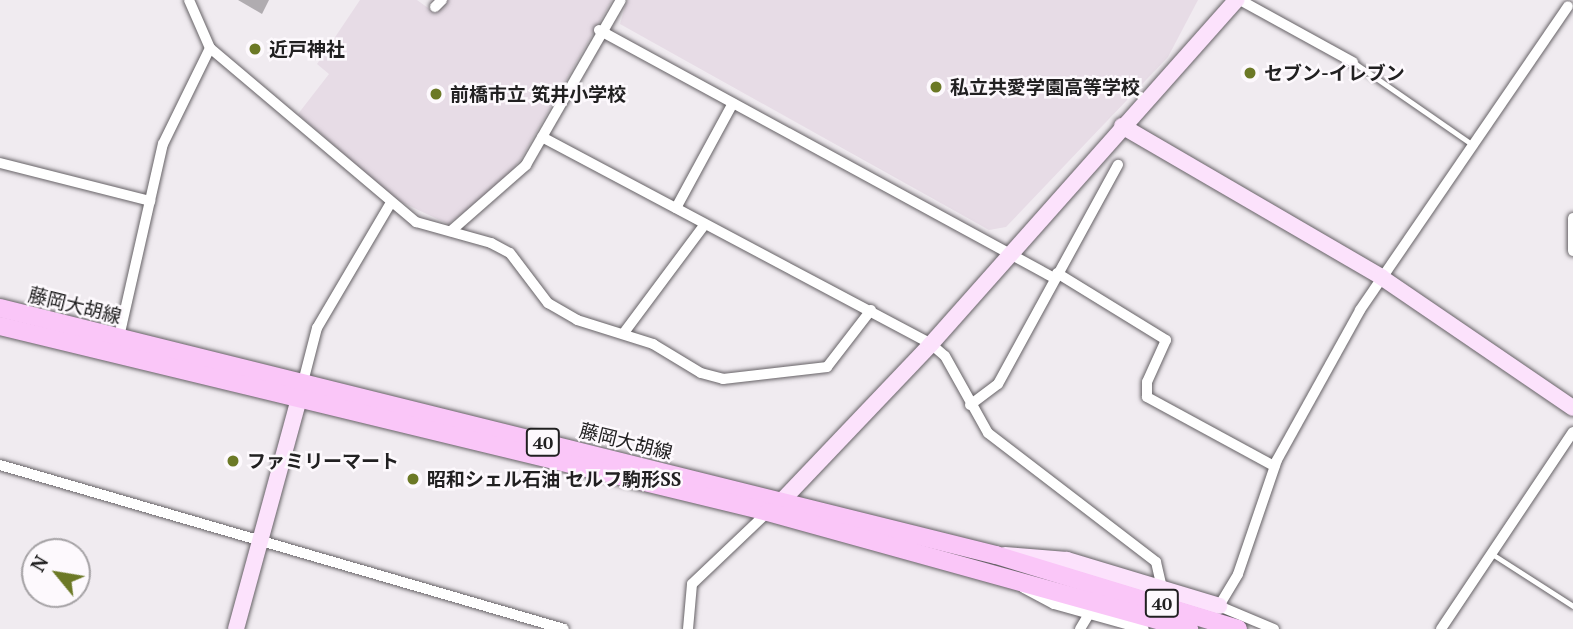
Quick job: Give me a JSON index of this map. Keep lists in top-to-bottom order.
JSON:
{
  "streets": {
    "main road": ["藤岡大胡線", "40"]
  },
  "places": [
    "近戸神社",
    "セブン-イレブン",
    "私立共愛学園高等学校",
    "前橋市立 笂井小学校",
    "ファミリーマート",
    "昭和シェル石油 セルフ駒形SS"
  ],
  "north": "top left"
}
